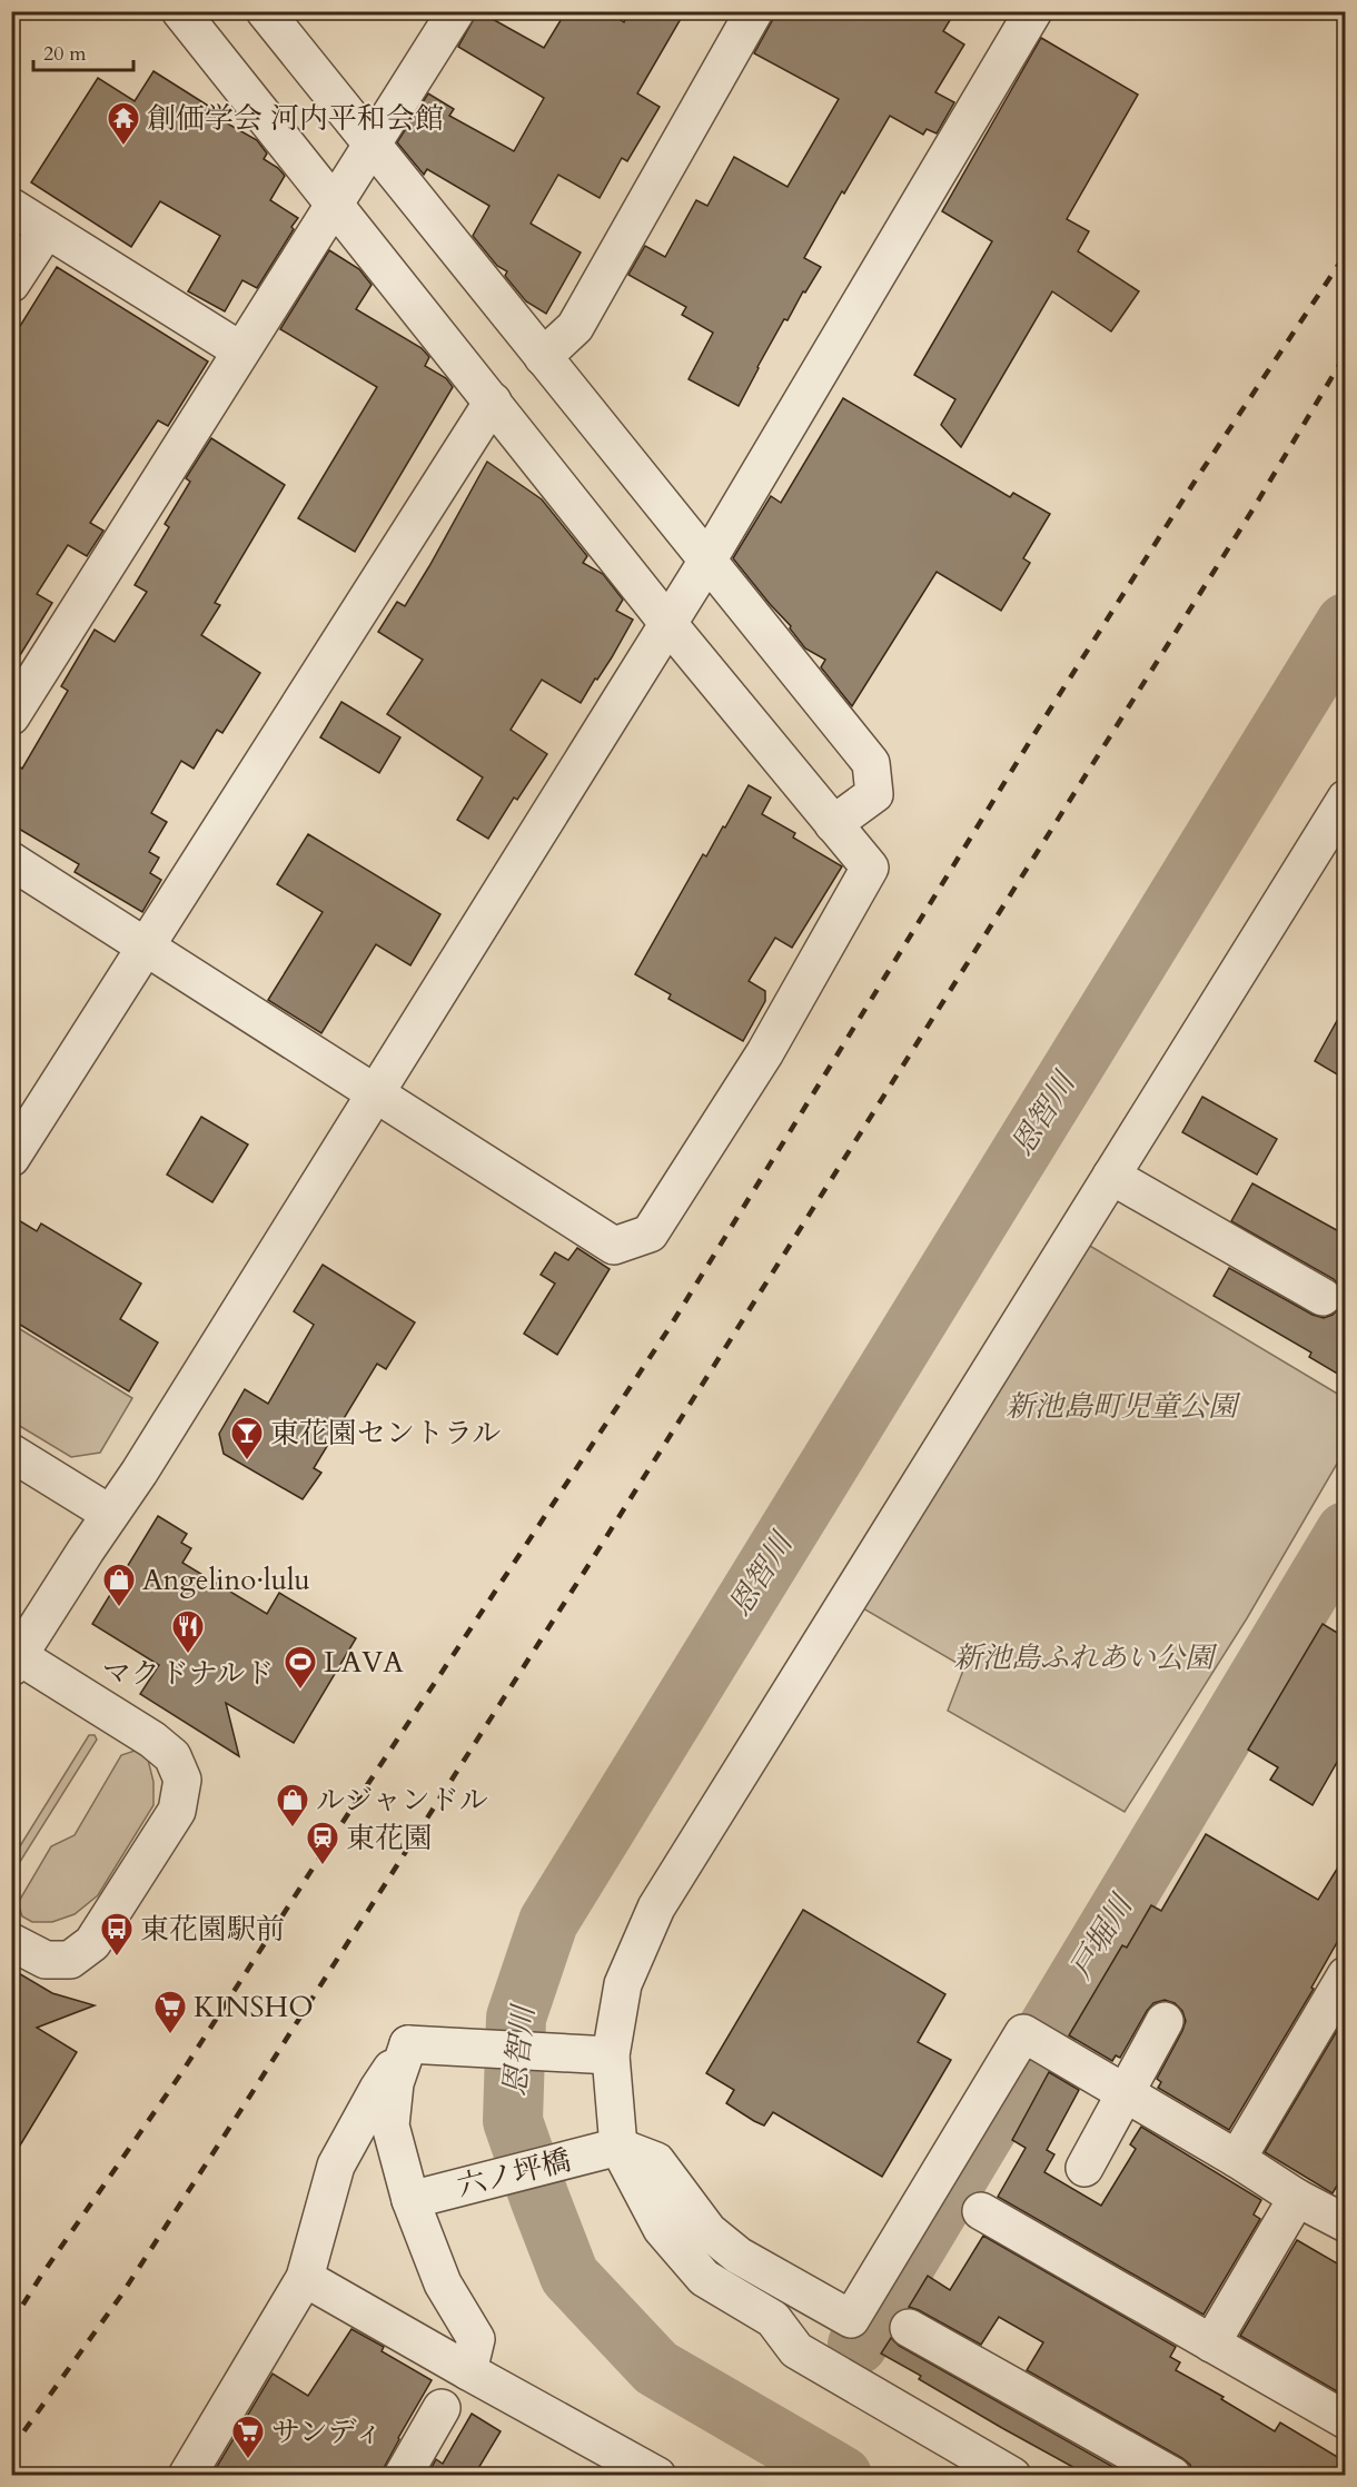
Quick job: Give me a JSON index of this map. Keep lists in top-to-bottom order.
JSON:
{
  "streets": {
    "street": ["六ノ坪橋"]
  },
  "water": ["恩智川", "戸堀川"],
  "parks": ["新池島町児童公園", "新池島ふれあい公園"],
  "places": {
    "temple": ["創価学会 河内平和会館"],
    "bar": ["東花園セントラル"],
    "shop": ["Angelino·lulu", "ルジャンドル"],
    "restaurant": ["マクドナルド"],
    "sports": ["LAVA"],
    "station": ["東花園"],
    "bus stop": ["東花園駅前"],
    "supermarket": ["KINSHO", "サンディ"]
  },
  "scale_bar": "20 m"
}
